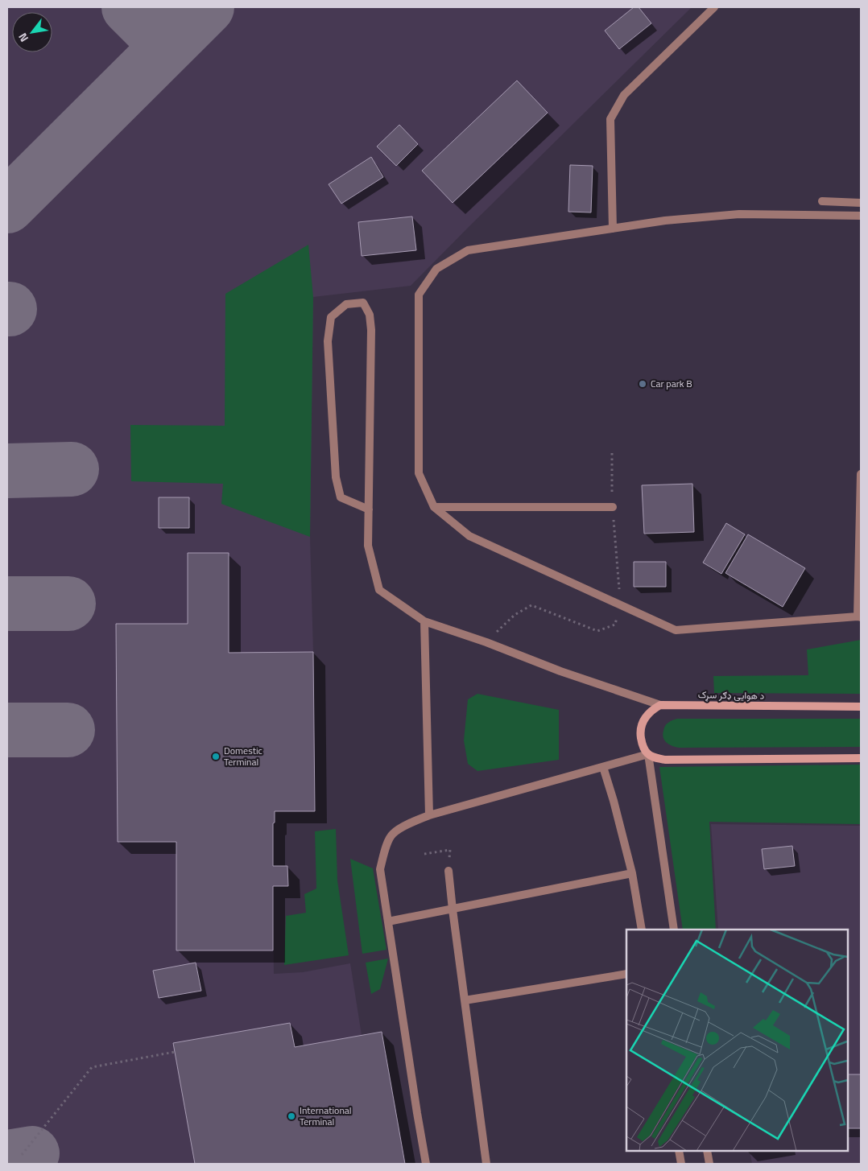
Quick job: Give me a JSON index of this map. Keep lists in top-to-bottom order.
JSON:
{
  "streets": {
    "main road": ["د هوایی ډګر سړک"]
  },
  "places": ["Car park B", "Domestic Terminal", "International Terminal"],
  "north": "bottom left"
}
